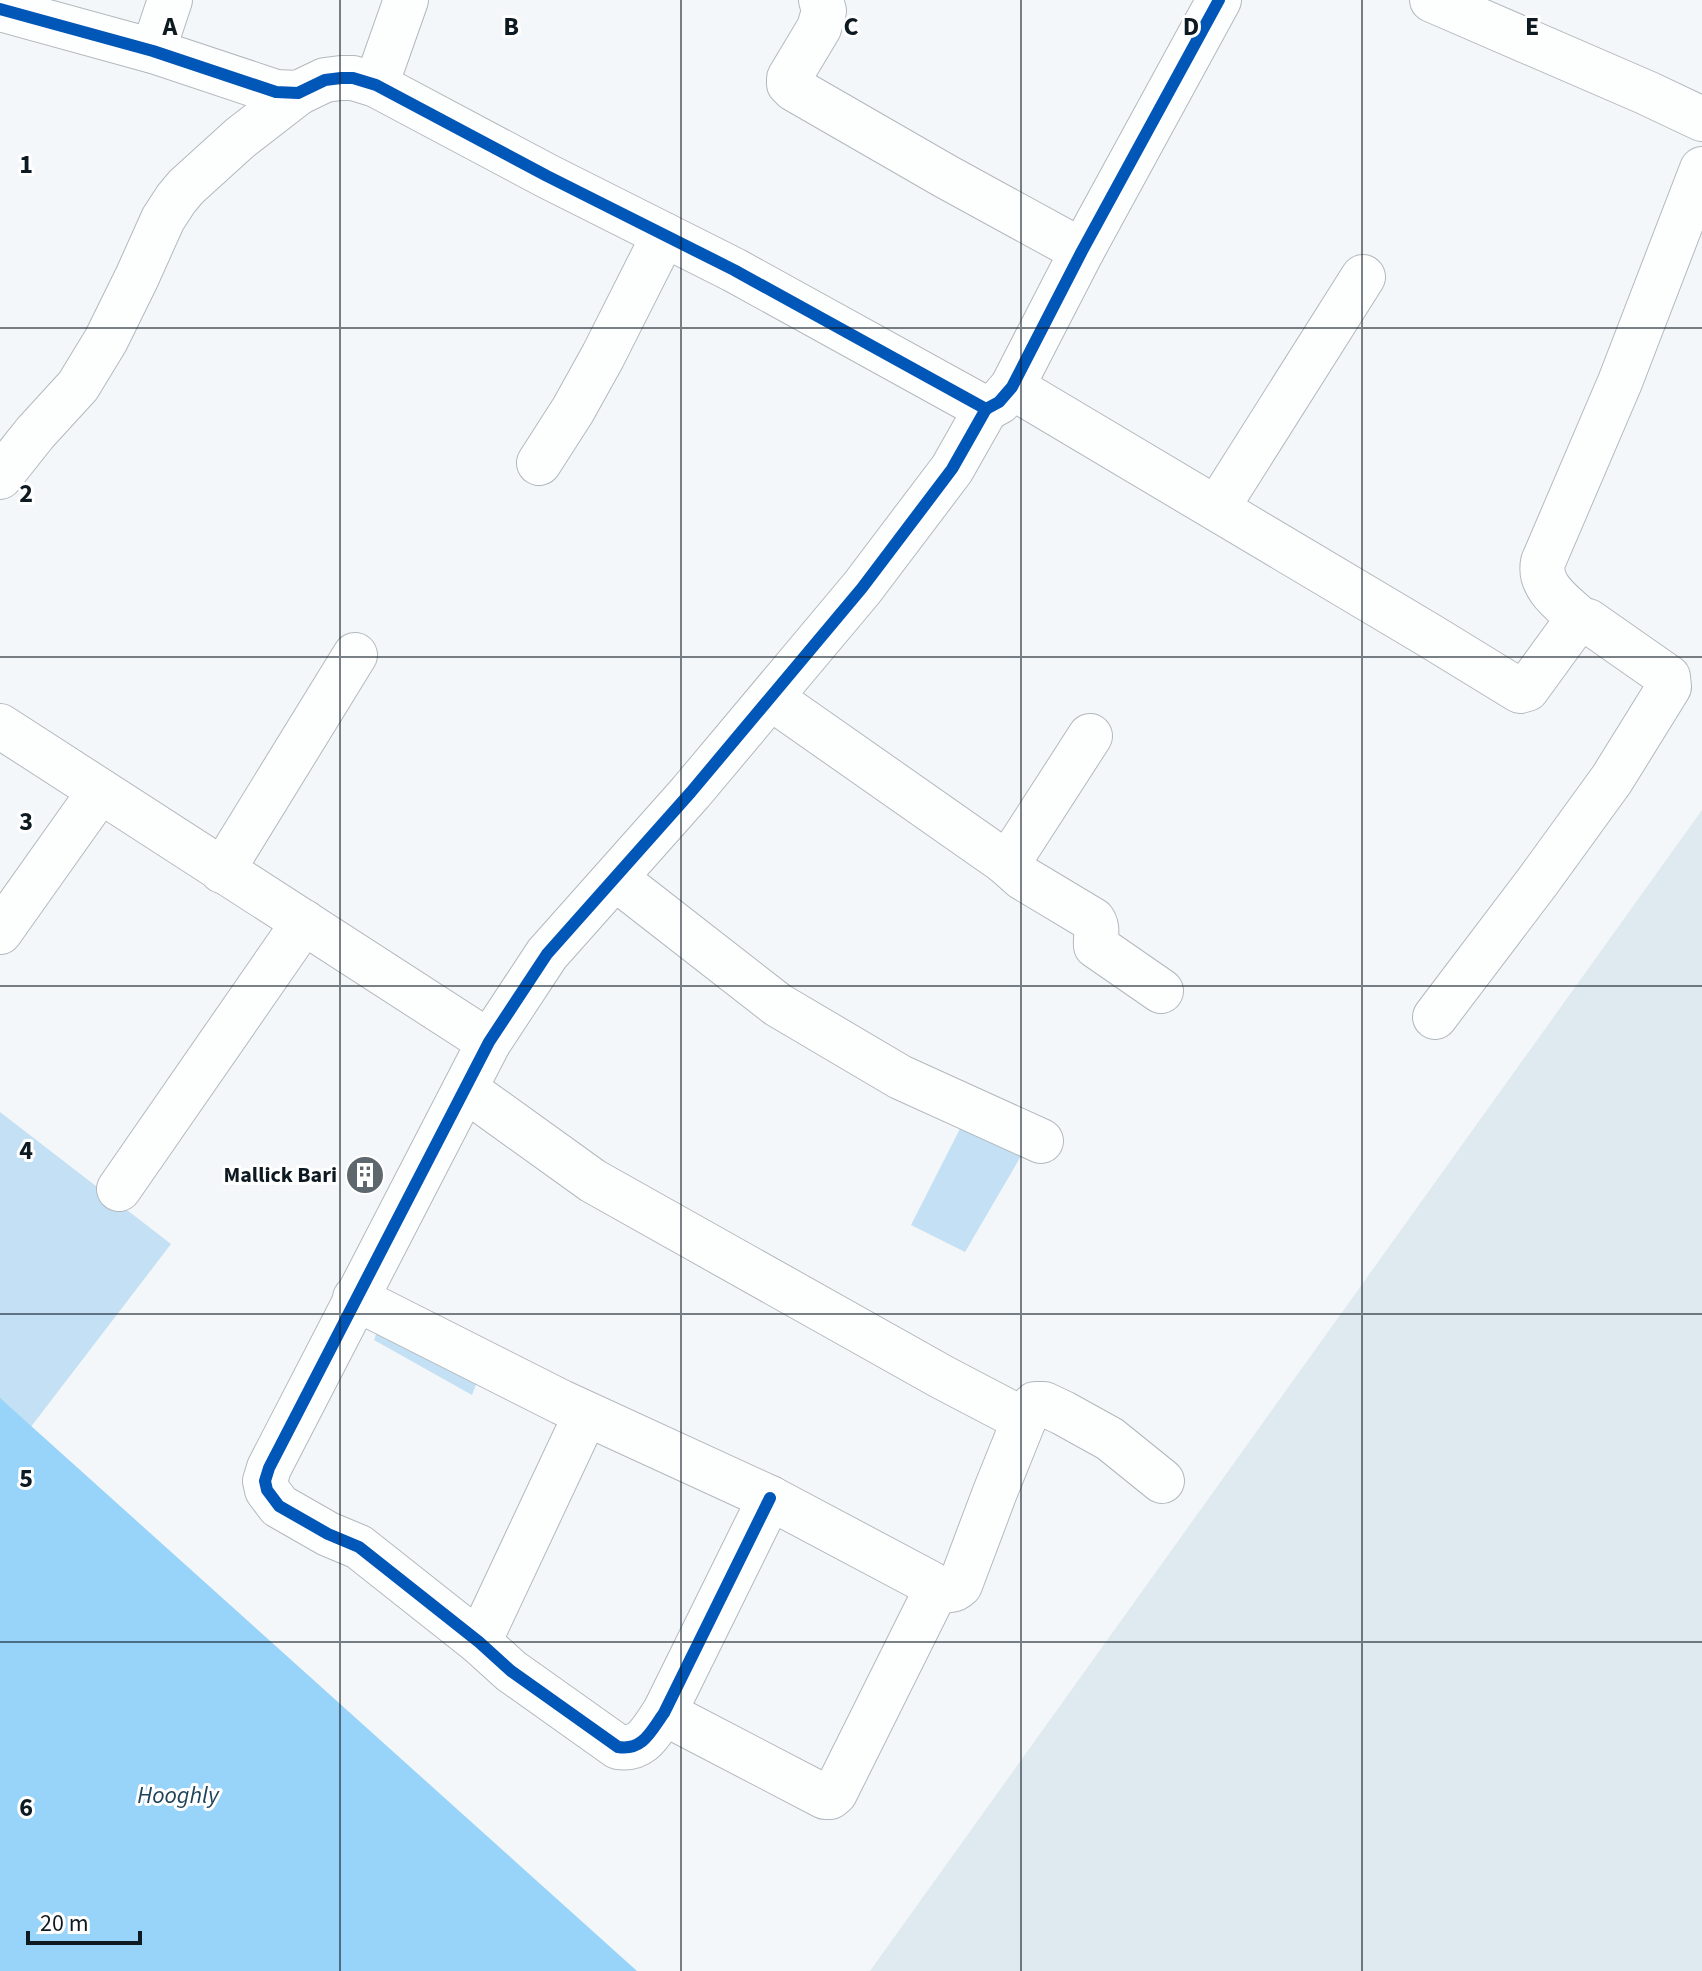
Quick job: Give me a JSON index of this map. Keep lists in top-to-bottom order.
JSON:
{
  "water": ["Hooghly"],
  "places": {
    "building": ["Mallick Bari"]
  },
  "scale_bar": "20 m",
  "grid": {
    "columns": [
      "A",
      "B",
      "C",
      "D",
      "E"
    ],
    "rows": [
      "1",
      "2",
      "3",
      "4",
      "5",
      "6"
    ]
  }
}
